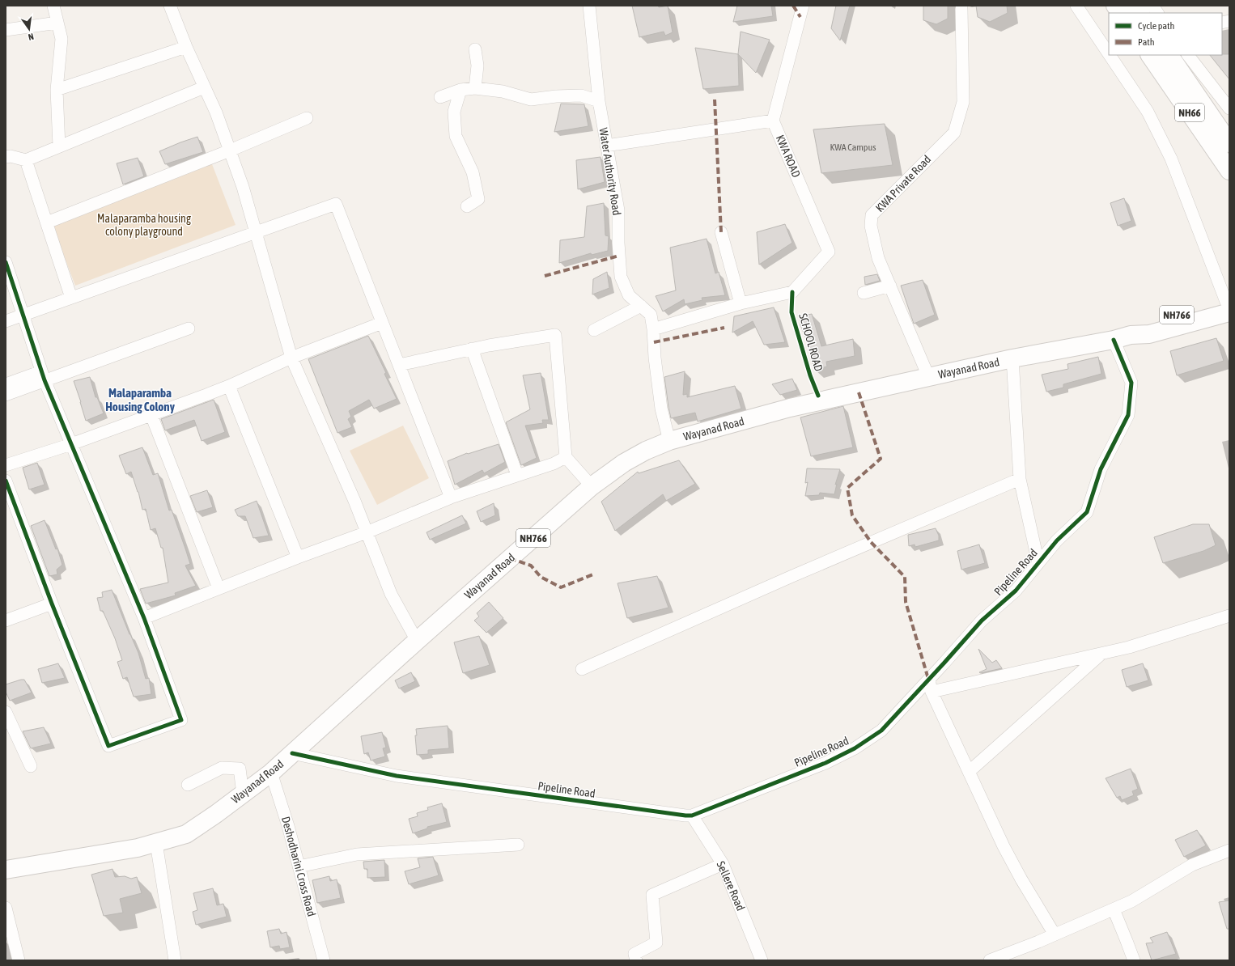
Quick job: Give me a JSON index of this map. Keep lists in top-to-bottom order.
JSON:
{
  "streets": {
    "highway": ["NH66", "NH766", "Wayanad Road"],
    "street": [
      "KWA ROAD",
      "Water Authority Road",
      "KWA Private Road",
      "Pipeline Road",
      "Deshodharini Cross Road",
      "Sellere Road"
    ],
    "cycle path": ["SCHOOL ROAD"]
  },
  "crossings": [
    ["Water Authority Road", "Wayanad Road"],
    ["KWA Private Road", "Wayanad Road"],
    ["Wayanad Road", "Pipeline Road"],
    ["Wayanad Road", "Deshodharini Cross Road"],
    ["Pipeline Road", "Sellere Road"]
  ],
  "districts": ["Malaparamba Housing Colony"],
  "parks": ["Malaparamba housing colony playground"],
  "house_numbers": ["KWA Campus"],
  "legend": ["Cycle path", "Path"],
  "north": "bottom"
}
